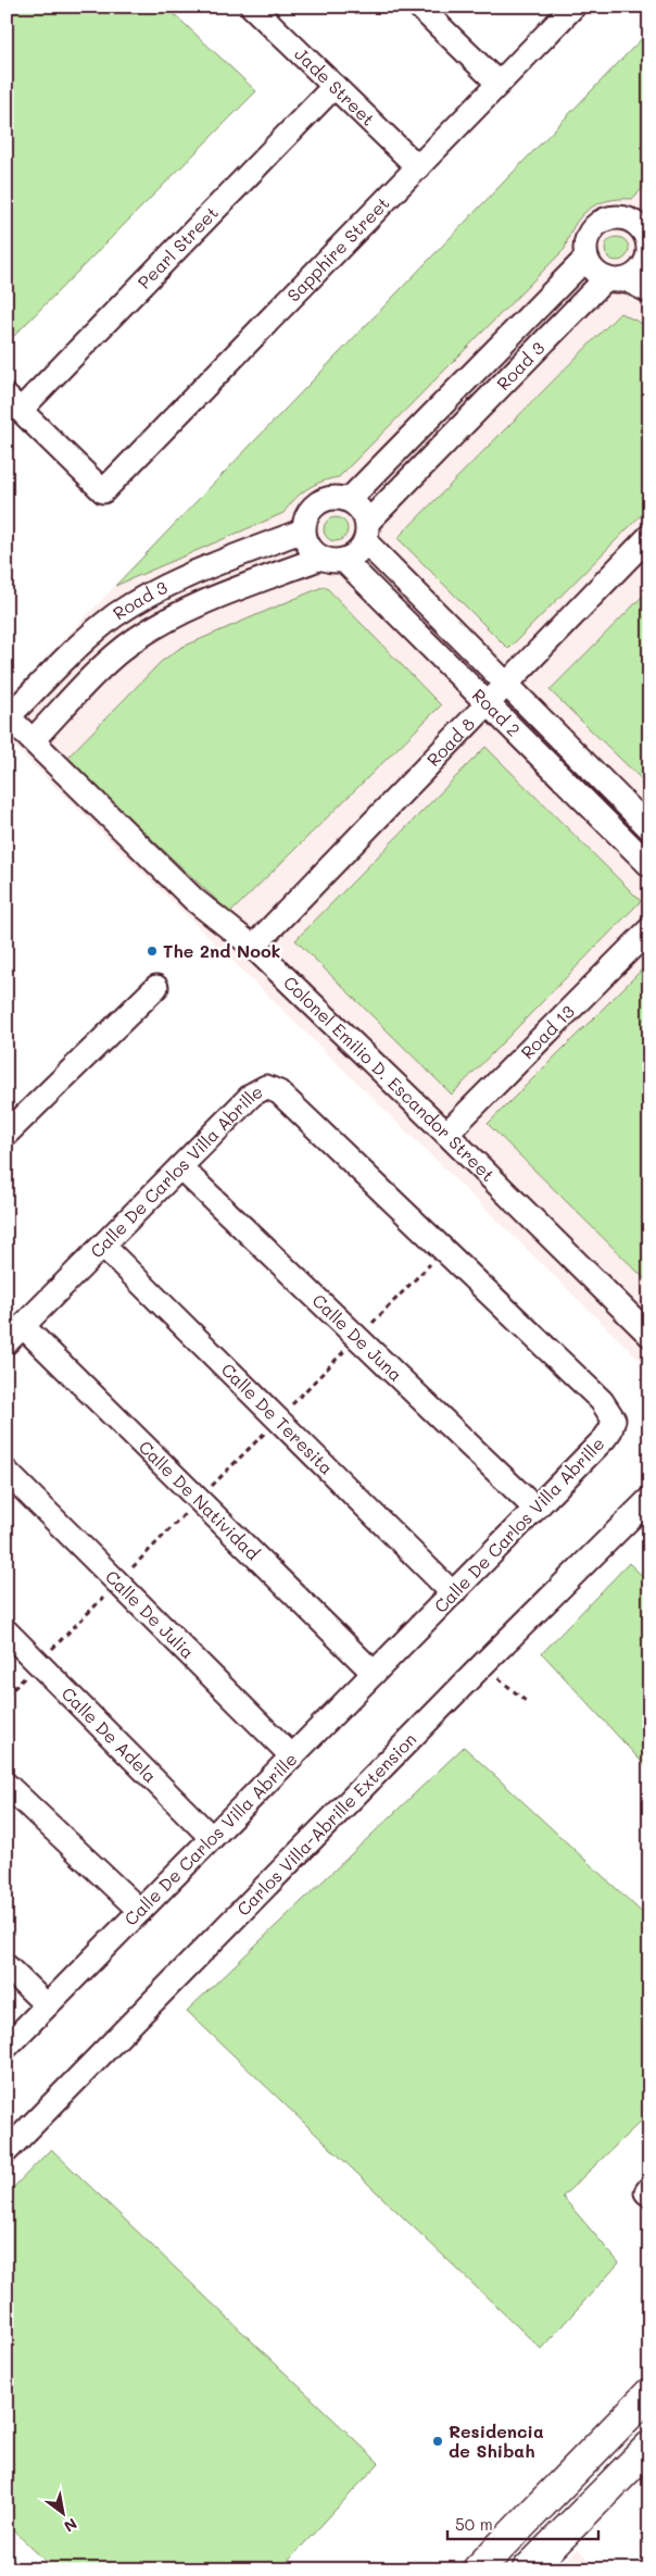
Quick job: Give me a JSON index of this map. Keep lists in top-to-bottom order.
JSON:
{
  "streets": {
    "street": [
      "Jade Street",
      "Pearl Street",
      "Sapphire Street",
      "Road 3",
      "Road 2",
      "Road 8",
      "Road 13",
      "Colonel Emilio D. Escandor Street",
      "Calle De Carlos Villa Abrille",
      "Calle De Juna",
      "Calle De Teresita",
      "Calle De Natividad",
      "Calle De Julia",
      "Calle De Adela",
      "Carlos Villa-Abrille Extension"
    ]
  },
  "crossings": [
    ["Jade Street", "Pearl Street"],
    ["Jade Street", "Sapphire Street"],
    ["Pearl Street", "Sapphire Street"],
    ["Road 3", "Road 2"],
    ["Road 3", "Colonel Emilio D. Escandor Street"],
    ["Road 2", "Road 8"],
    ["Road 8", "Colonel Emilio D. Escandor Street"],
    ["Road 13", "Colonel Emilio D. Escandor Street"],
    ["Calle De Carlos Villa Abrille", "Calle De Juna"],
    ["Calle De Carlos Villa Abrille", "Calle De Teresita"],
    ["Calle De Carlos Villa Abrille", "Calle De Natividad"],
    ["Calle De Carlos Villa Abrille", "Calle De Julia"],
    ["Calle De Carlos Villa Abrille", "Calle De Adela"]
  ],
  "places": ["The 2nd Nook", "Residencia de Shibah"],
  "scale_bar": "50 m",
  "north": "bottom right"
}
